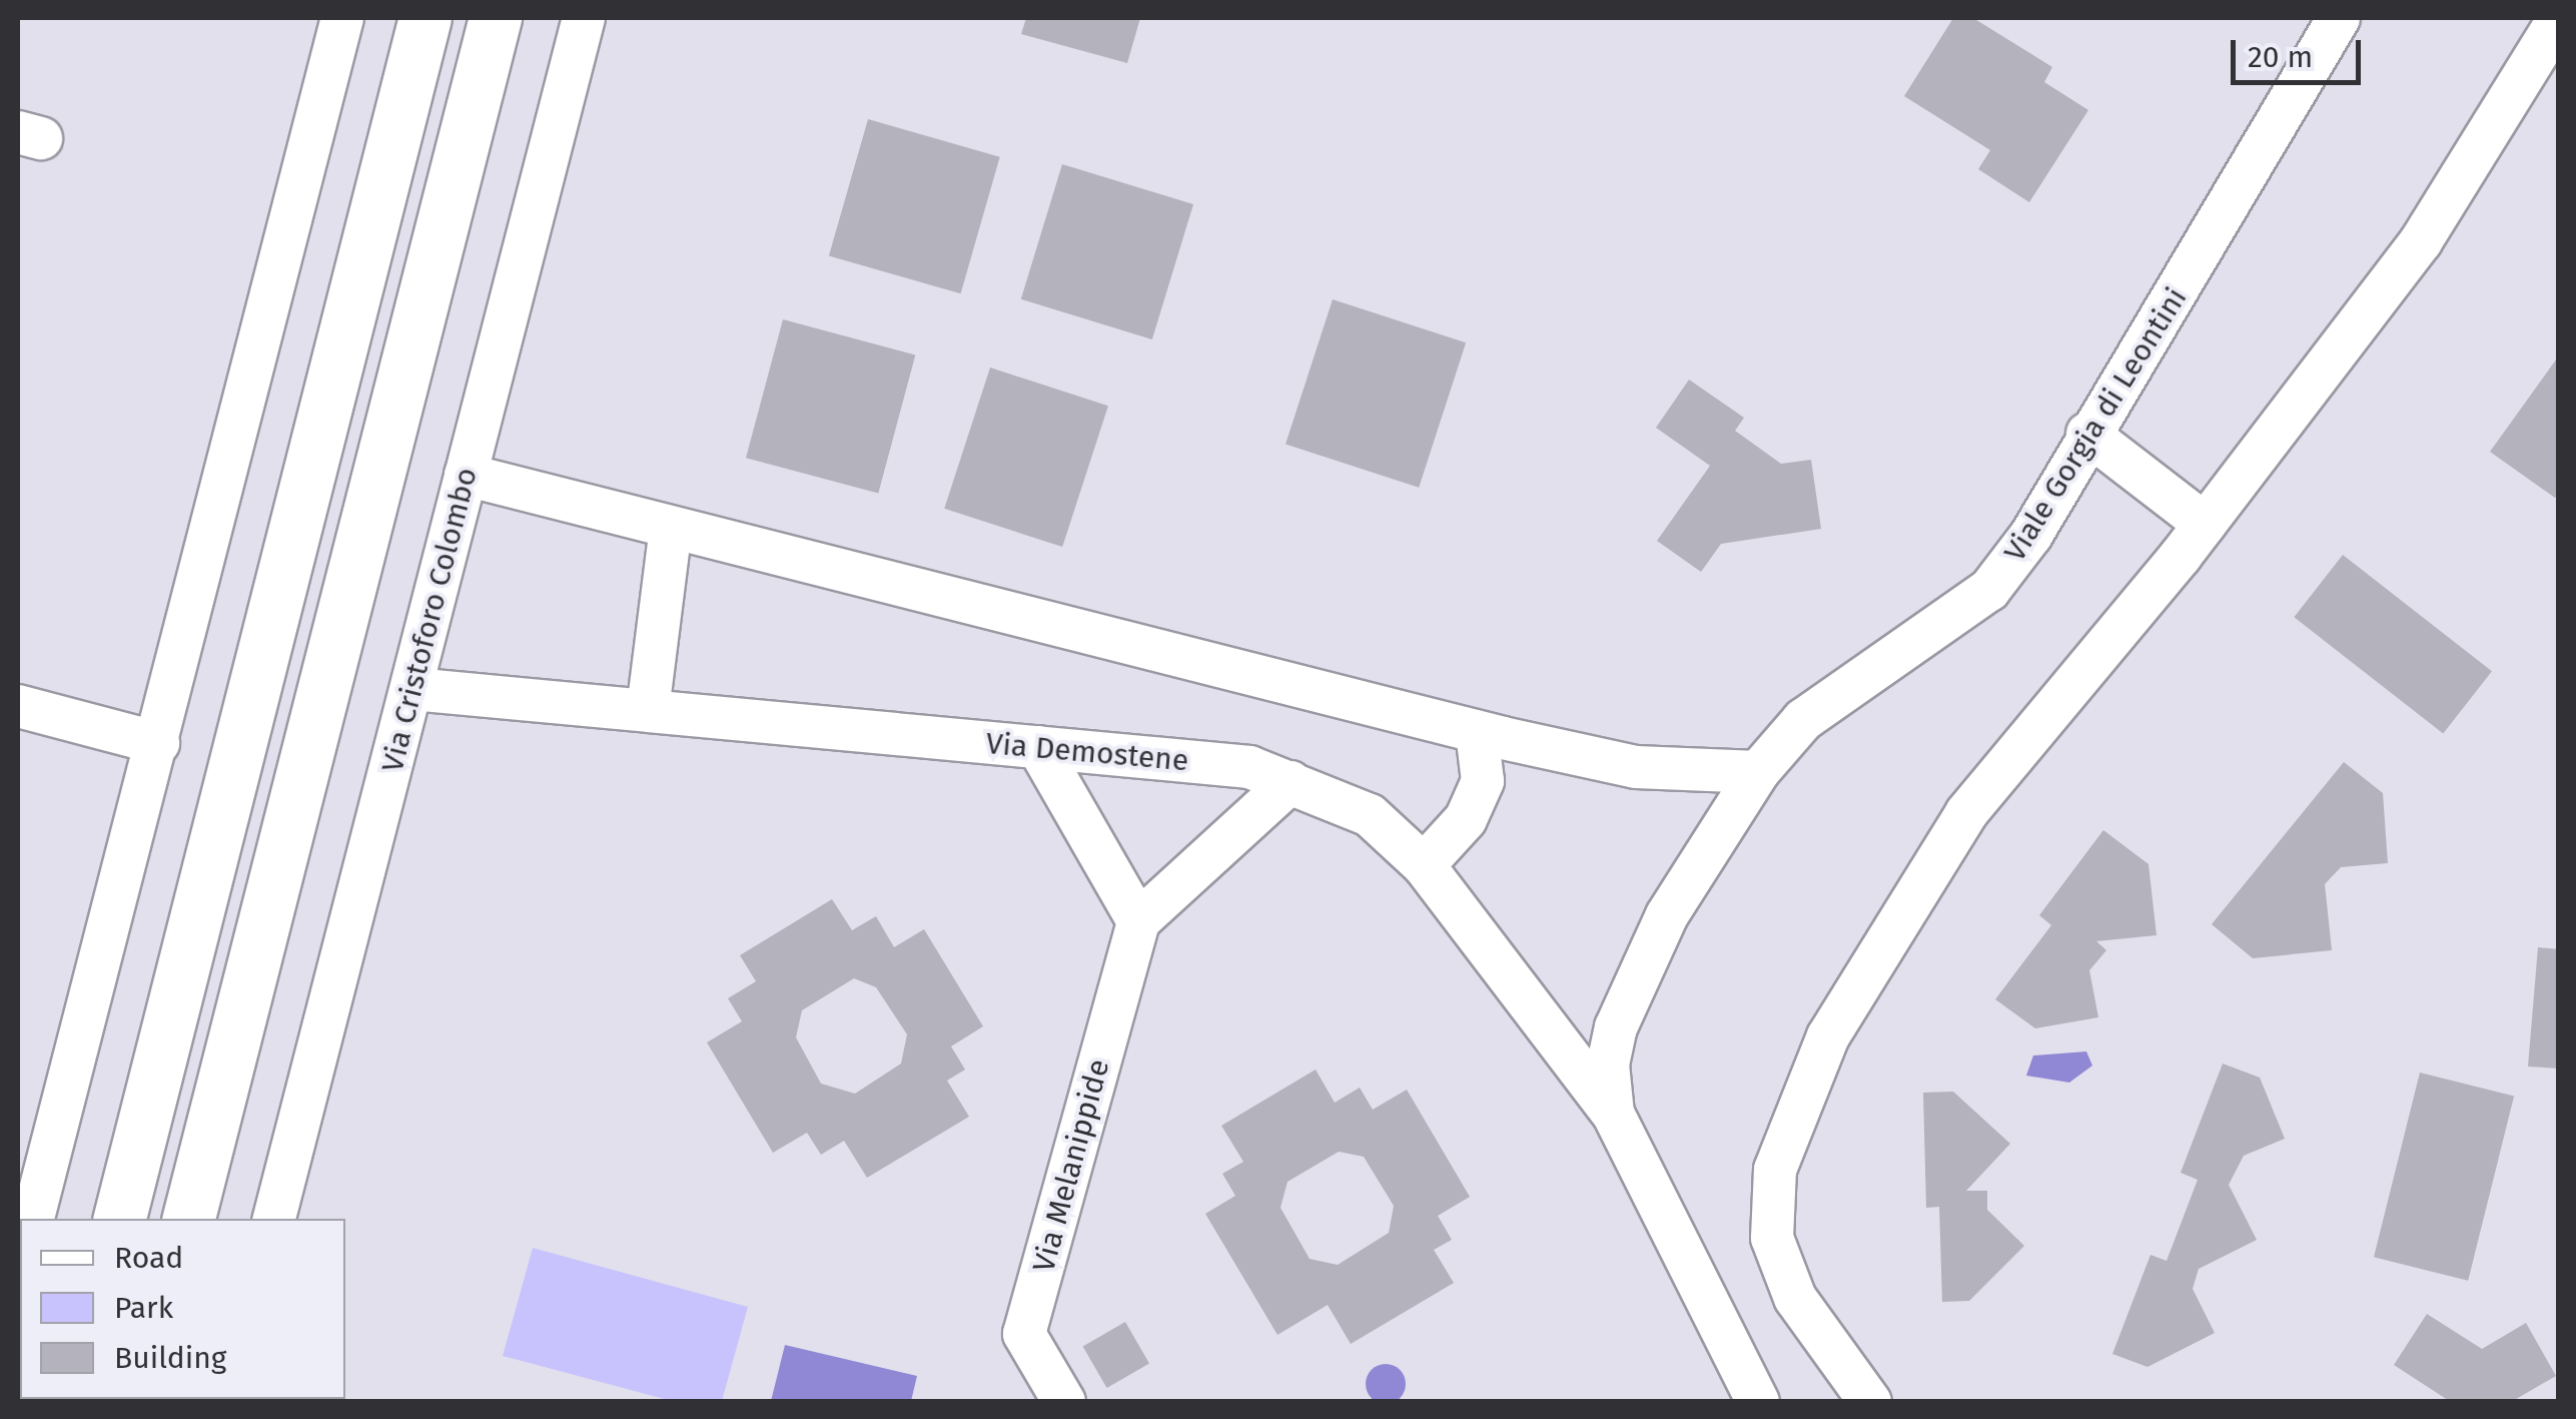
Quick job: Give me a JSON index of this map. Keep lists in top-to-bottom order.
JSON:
{
  "streets": {
    "street": [
      "Viale Gorgia di Leontini",
      "Via Cristoforo Colombo",
      "Via Demostene",
      "Via Melanippide"
    ]
  },
  "crossings": [
    ["Viale Gorgia di Leontini", "Via Demostene"],
    ["Via Cristoforo Colombo", "Via Demostene"]
  ],
  "legend": ["Road", "Park", "Building"],
  "scale_bar": "20 m"
}
